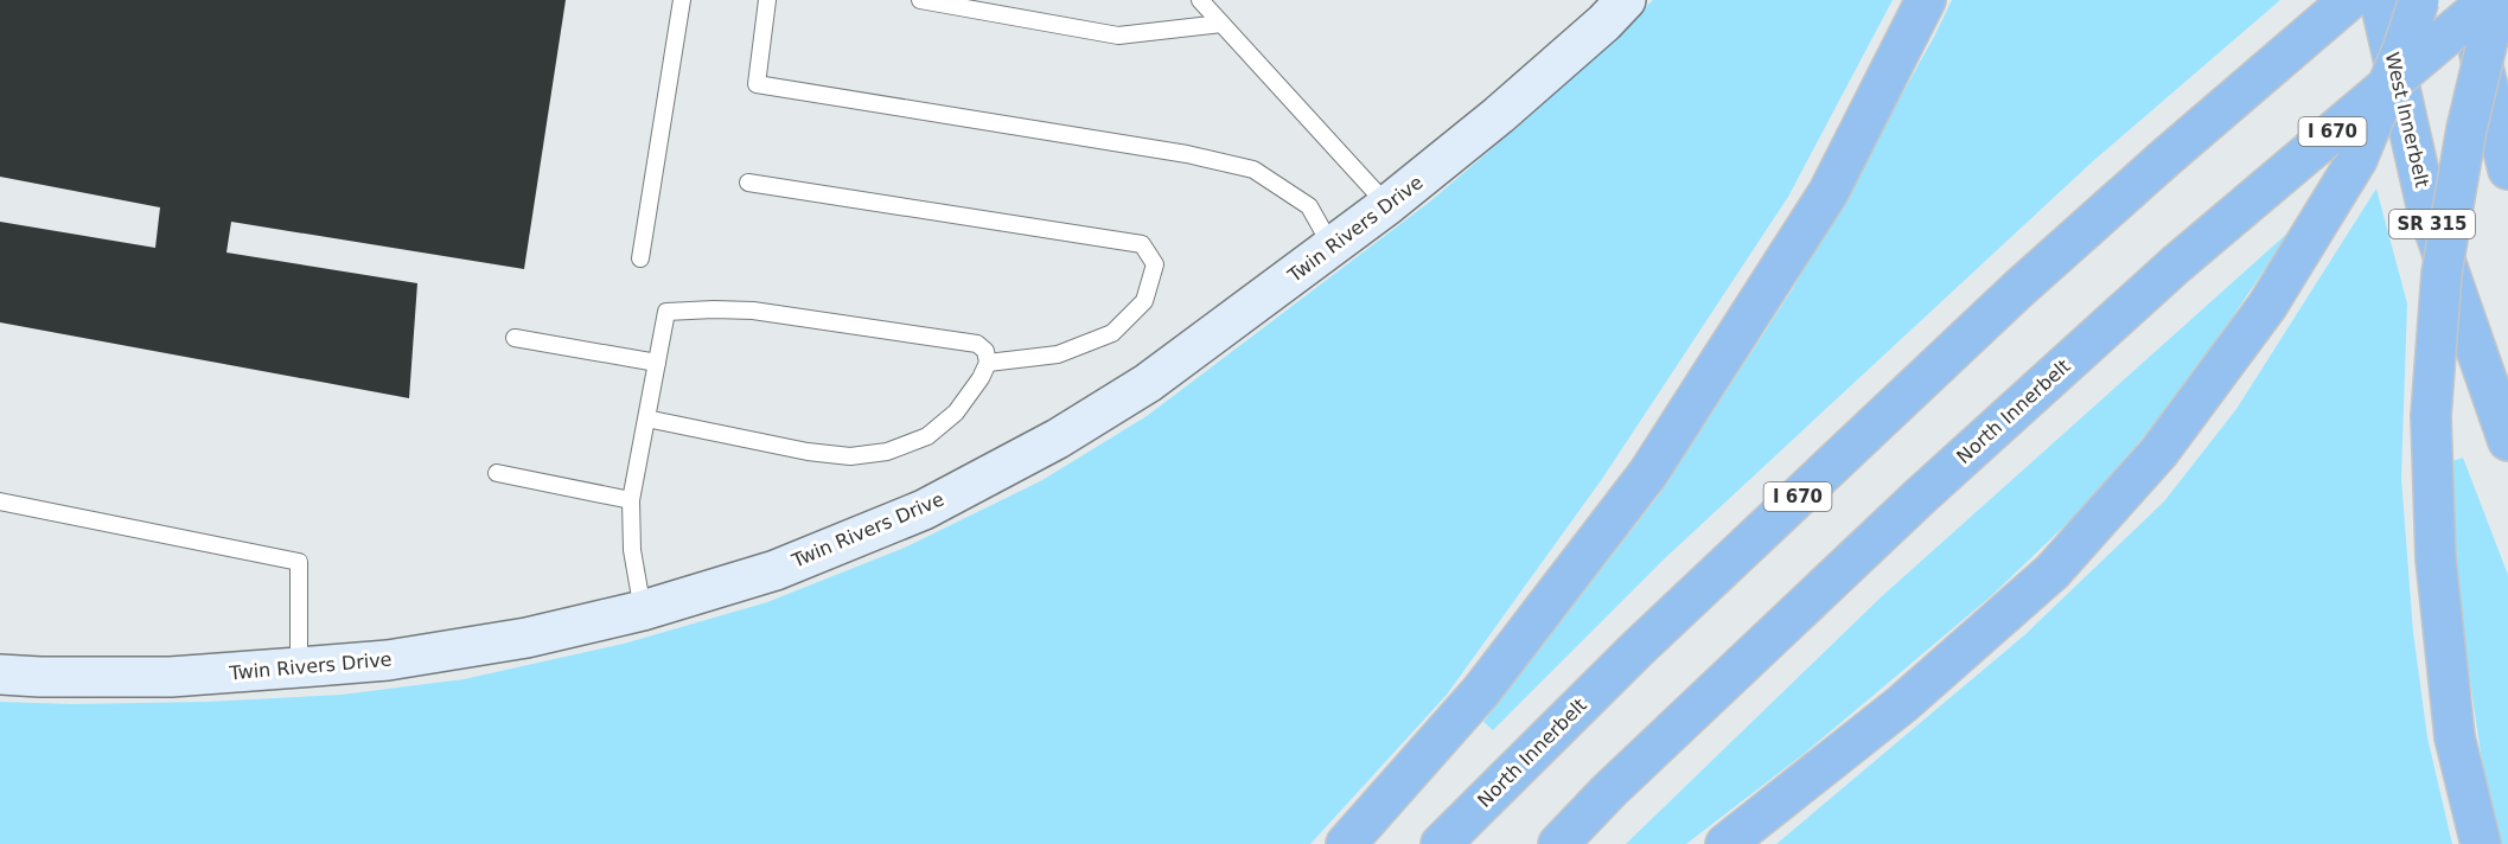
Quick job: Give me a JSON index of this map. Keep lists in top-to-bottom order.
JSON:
{
  "streets": {
    "highway": [
      "West Innerbelt",
      "I 670",
      "SR 315",
      "North Innerbelt"
    ],
    "main road": ["Twin Rivers Drive"]
  }
}
